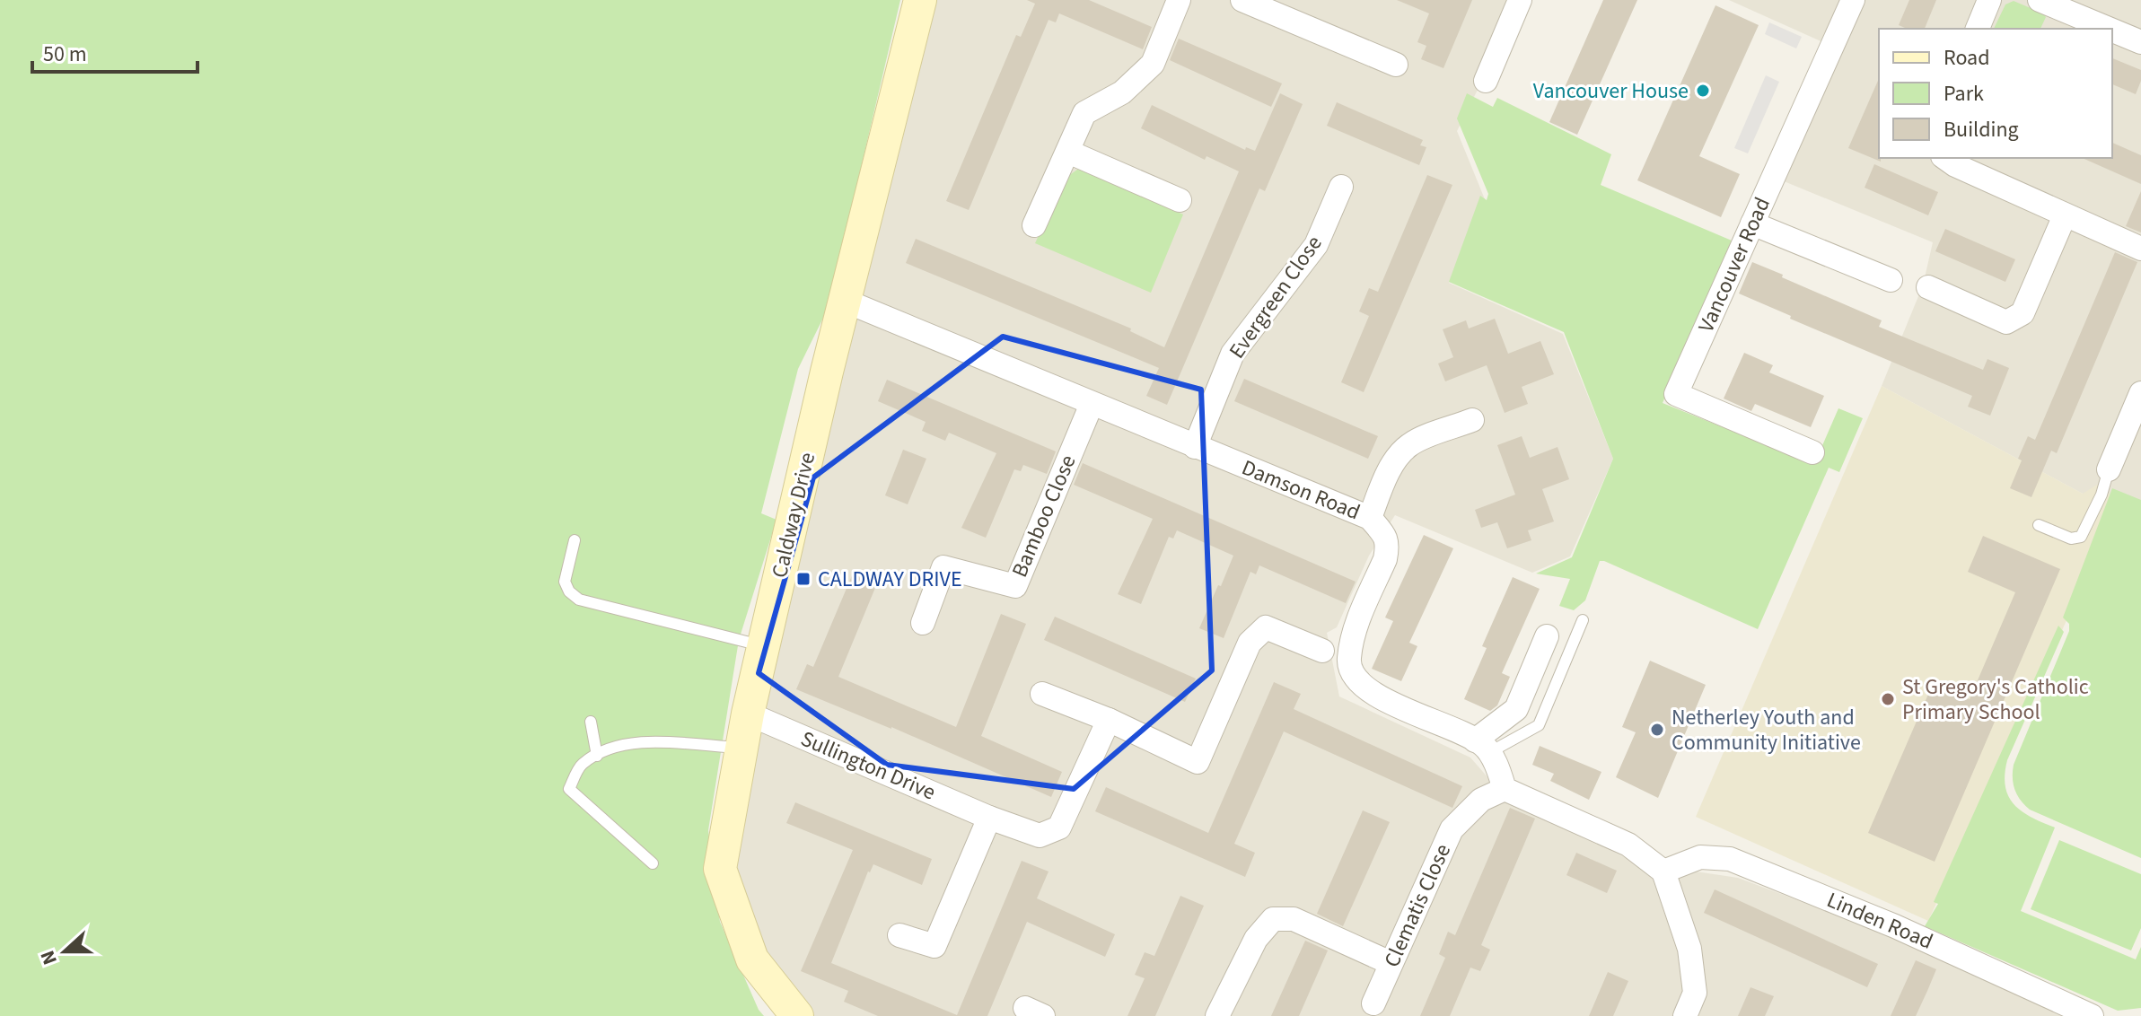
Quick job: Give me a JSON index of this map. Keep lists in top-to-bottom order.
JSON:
{
  "streets": {
    "street": [
      "Vancouver Road",
      "Evergreen Close",
      "Damson Road",
      "Caldway Drive",
      "Bamboo Close",
      "Sullington Drive",
      "Clematis Close",
      "Linden Road"
    ]
  },
  "crossings": [
    ["Evergreen Close", "Damson Road"],
    ["Damson Road", "Caldway Drive"],
    ["Damson Road", "Bamboo Close"],
    ["Caldway Drive", "Sullington Drive"]
  ],
  "places": {
    "other": ["Vancouver House", "St Gregory's Catholic Primary School", "Netherley Youth and Community Initiative"],
    "transit": ["CALDWAY DRIVE"]
  },
  "legend": ["Road", "Park", "Building"],
  "scale_bar": "50 m",
  "north": "left"
}
